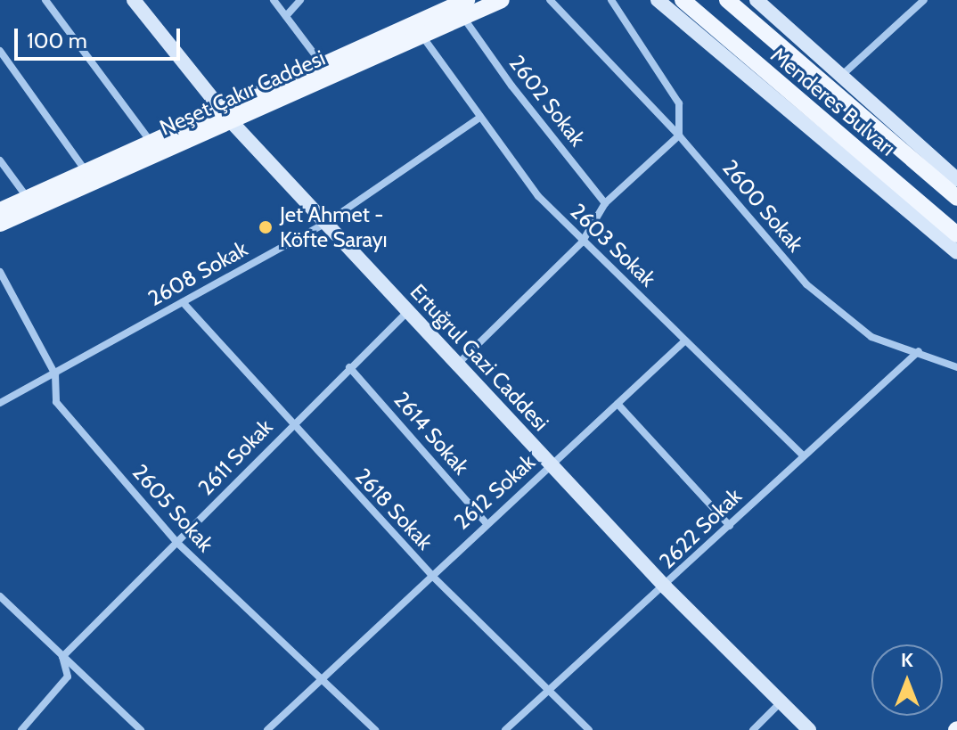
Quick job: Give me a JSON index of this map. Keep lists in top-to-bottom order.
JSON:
{
  "streets": {
    "main road": ["Neşet Çakır Caddesi", "Menderes Bulvarı", "Ertuğrul Gazi Caddesi"],
    "street": [
      "2602 Sokak",
      "2600 Sokak",
      "2603 Sokak",
      "2608 Sokak",
      "2614 Sokak",
      "2611 Sokak",
      "2612 Sokak",
      "2605 Sokak",
      "2618 Sokak",
      "2622 Sokak"
    ]
  },
  "crossings": [
    ["Neşet Çakır Caddesi", "2602 Sokak"],
    ["Neşet Çakır Caddesi", "2603 Sokak"],
    ["Neşet Çakır Caddesi", "Ertuğrul Gazi Caddesi"],
    ["2600 Sokak", "2622 Sokak"],
    ["2603 Sokak", "2608 Sokak"],
    ["2603 Sokak", "2612 Sokak"],
    ["2603 Sokak", "2622 Sokak"],
    ["2608 Sokak", "Ertuğrul Gazi Caddesi"],
    ["2608 Sokak", "2605 Sokak"],
    ["2608 Sokak", "2618 Sokak"],
    ["Ertuğrul Gazi Caddesi", "2611 Sokak"],
    ["Ertuğrul Gazi Caddesi", "2612 Sokak"],
    ["Ertuğrul Gazi Caddesi", "2622 Sokak"],
    ["2614 Sokak", "2611 Sokak"],
    ["2614 Sokak", "2612 Sokak"],
    ["2611 Sokak", "2605 Sokak"],
    ["2611 Sokak", "2618 Sokak"],
    ["2612 Sokak", "2605 Sokak"],
    ["2612 Sokak", "2618 Sokak"],
    ["2618 Sokak", "2622 Sokak"]
  ],
  "places": ["Jet Ahmet - Köfte Sarayı"],
  "scale_bar": "100 m",
  "north": "top"
}
